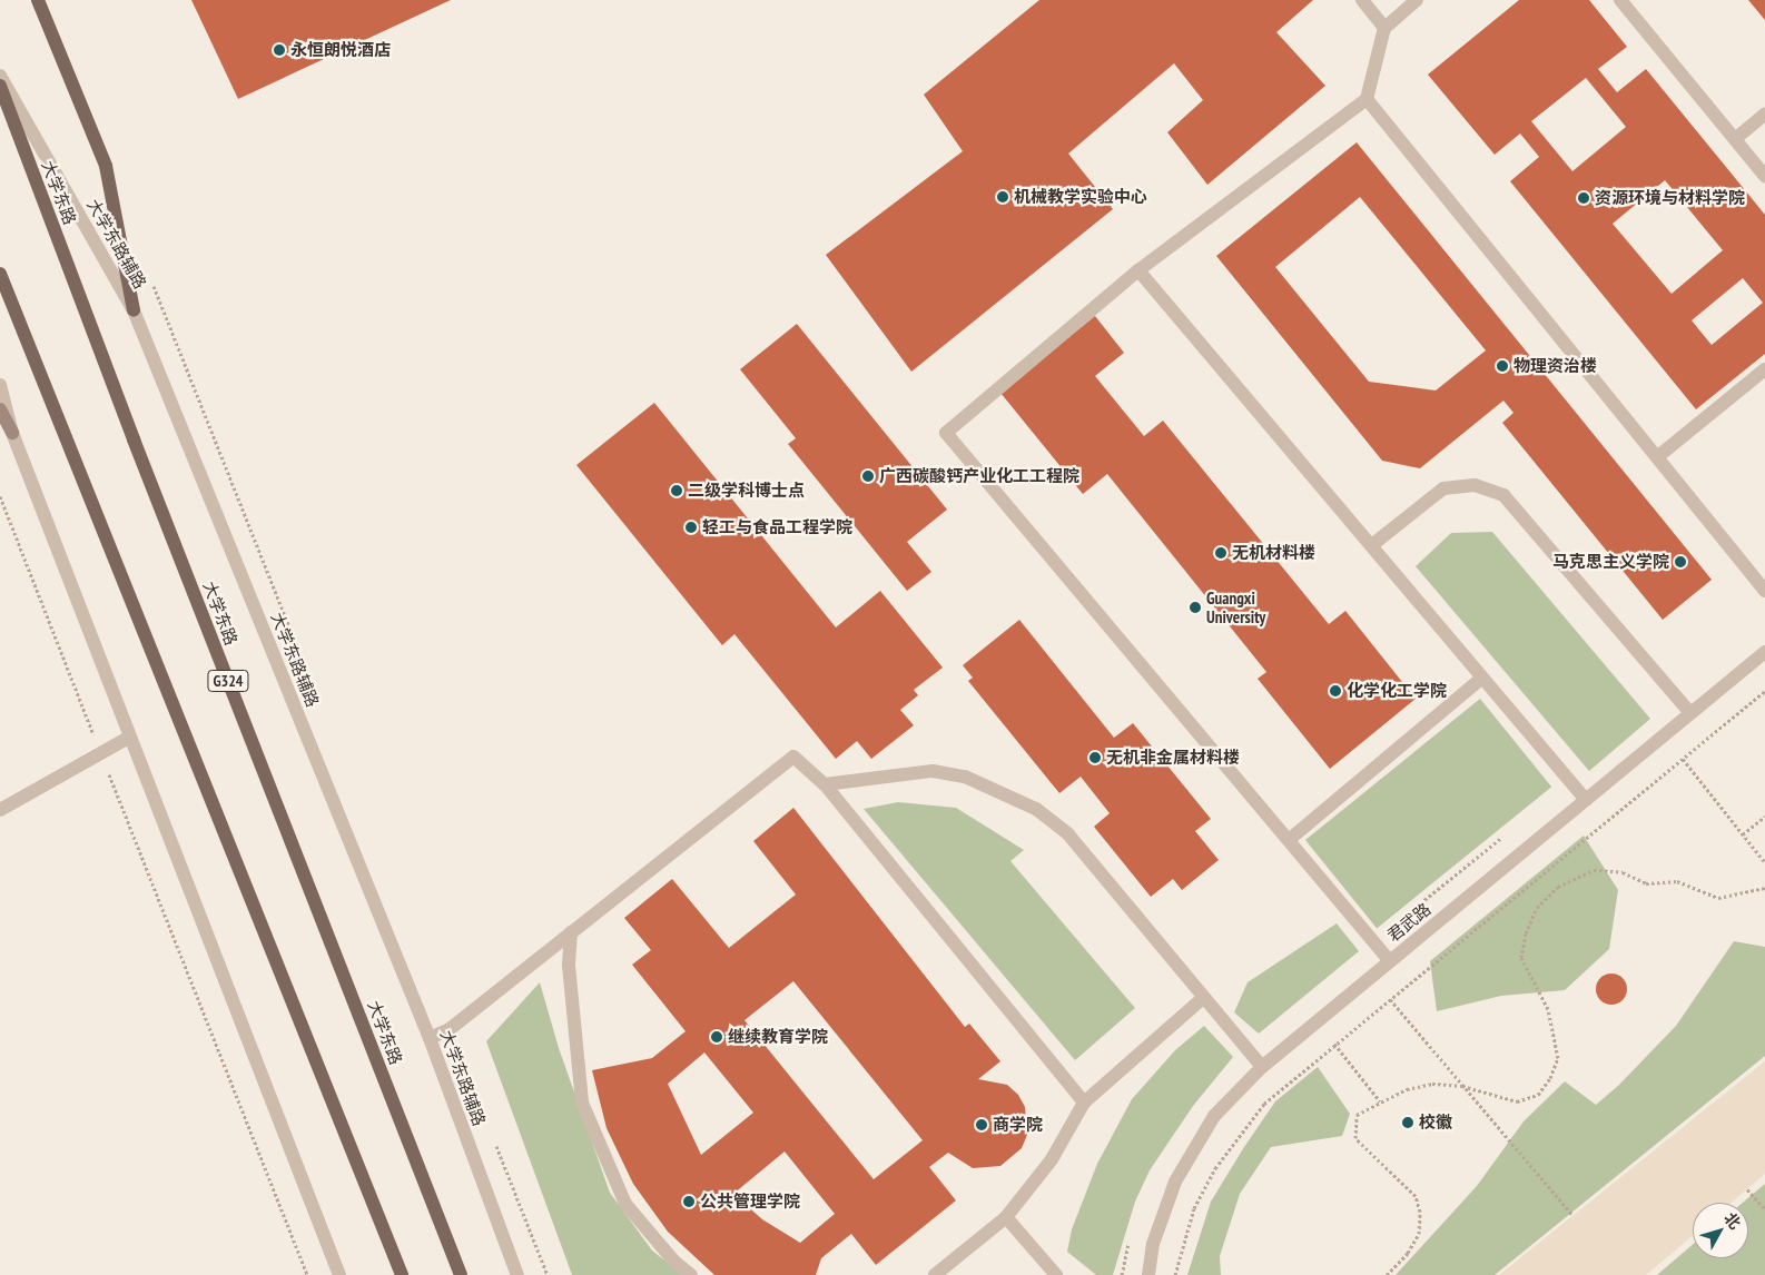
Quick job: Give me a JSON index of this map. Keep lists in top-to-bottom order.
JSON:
{
  "streets": {
    "main road": ["大学东路", "G324"],
    "street": ["大学东路辅路", "君武路"]
  },
  "places": [
    "永恒朗悦酒店",
    "机械教学实验中心",
    "资源环境与材料学院",
    "物理资治楼",
    "广西碳酸钙产业化工工程院",
    "二级学科博士点",
    "轻工与食品工程学院",
    "无机材料楼",
    "马克思主义学院",
    "Guangxi University",
    "化学化工学院",
    "无机非金属材料楼",
    "继续教育学院",
    "校徽",
    "商学院",
    "公共管理学院"
  ],
  "north": "top right"
}
